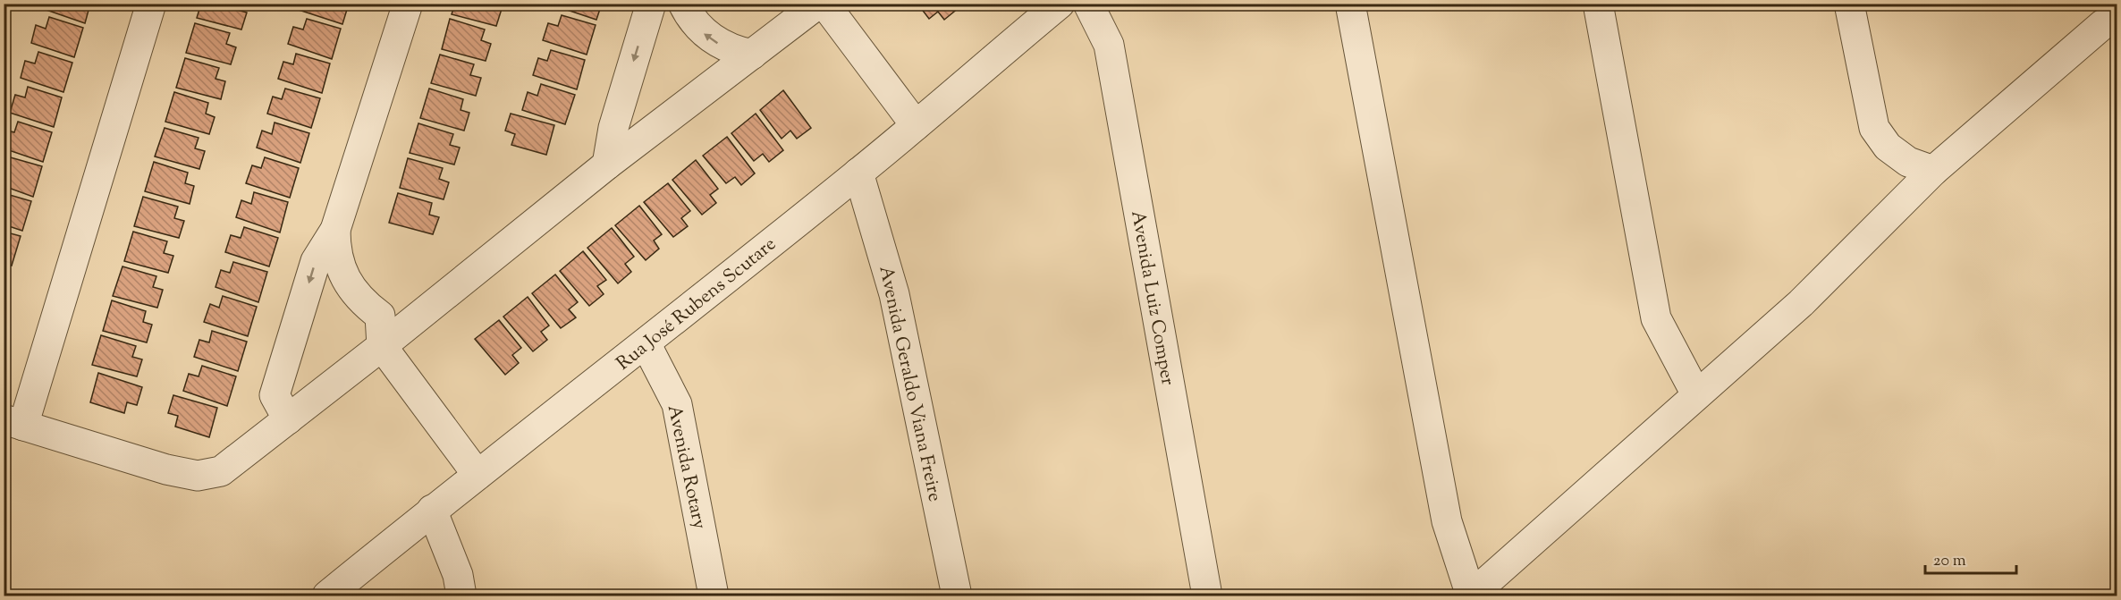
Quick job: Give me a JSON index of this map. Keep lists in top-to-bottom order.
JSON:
{
  "streets": {
    "street": [
      "Avenida Luiz Comper",
      "Rua José Rubens Scutare",
      "Avenida Geraldo Viana Freire",
      "Avenida Rotary"
    ]
  },
  "crossings": [
    ["Rua José Rubens Scutare", "Avenida Geraldo Viana Freire"],
    ["Rua José Rubens Scutare", "Avenida Rotary"]
  ],
  "scale_bar": "20 m"
}
